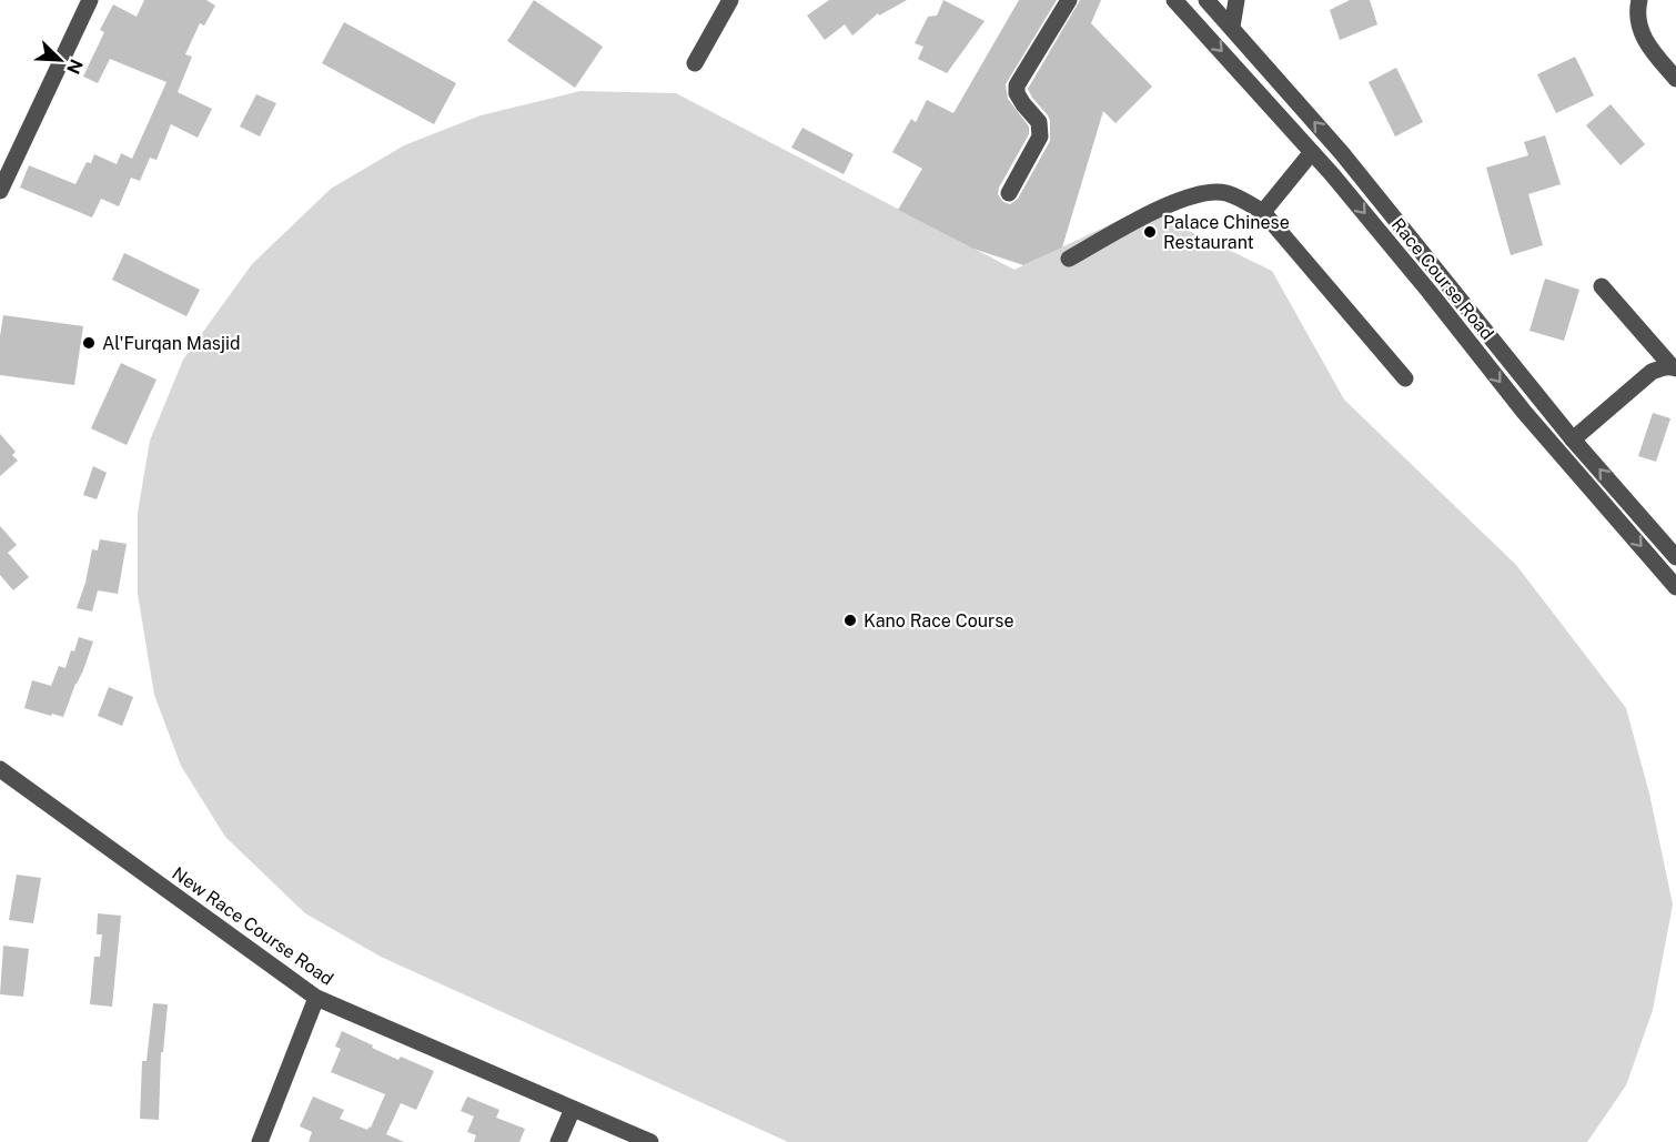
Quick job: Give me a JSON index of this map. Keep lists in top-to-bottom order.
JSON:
{
  "streets": {
    "street": ["Race Course Road", "New Race Course Road"]
  },
  "places": ["Palace Chinese Restaurant", "Al'Furqan Masjid", "Kano Race Course"],
  "north": "bottom right"
}
